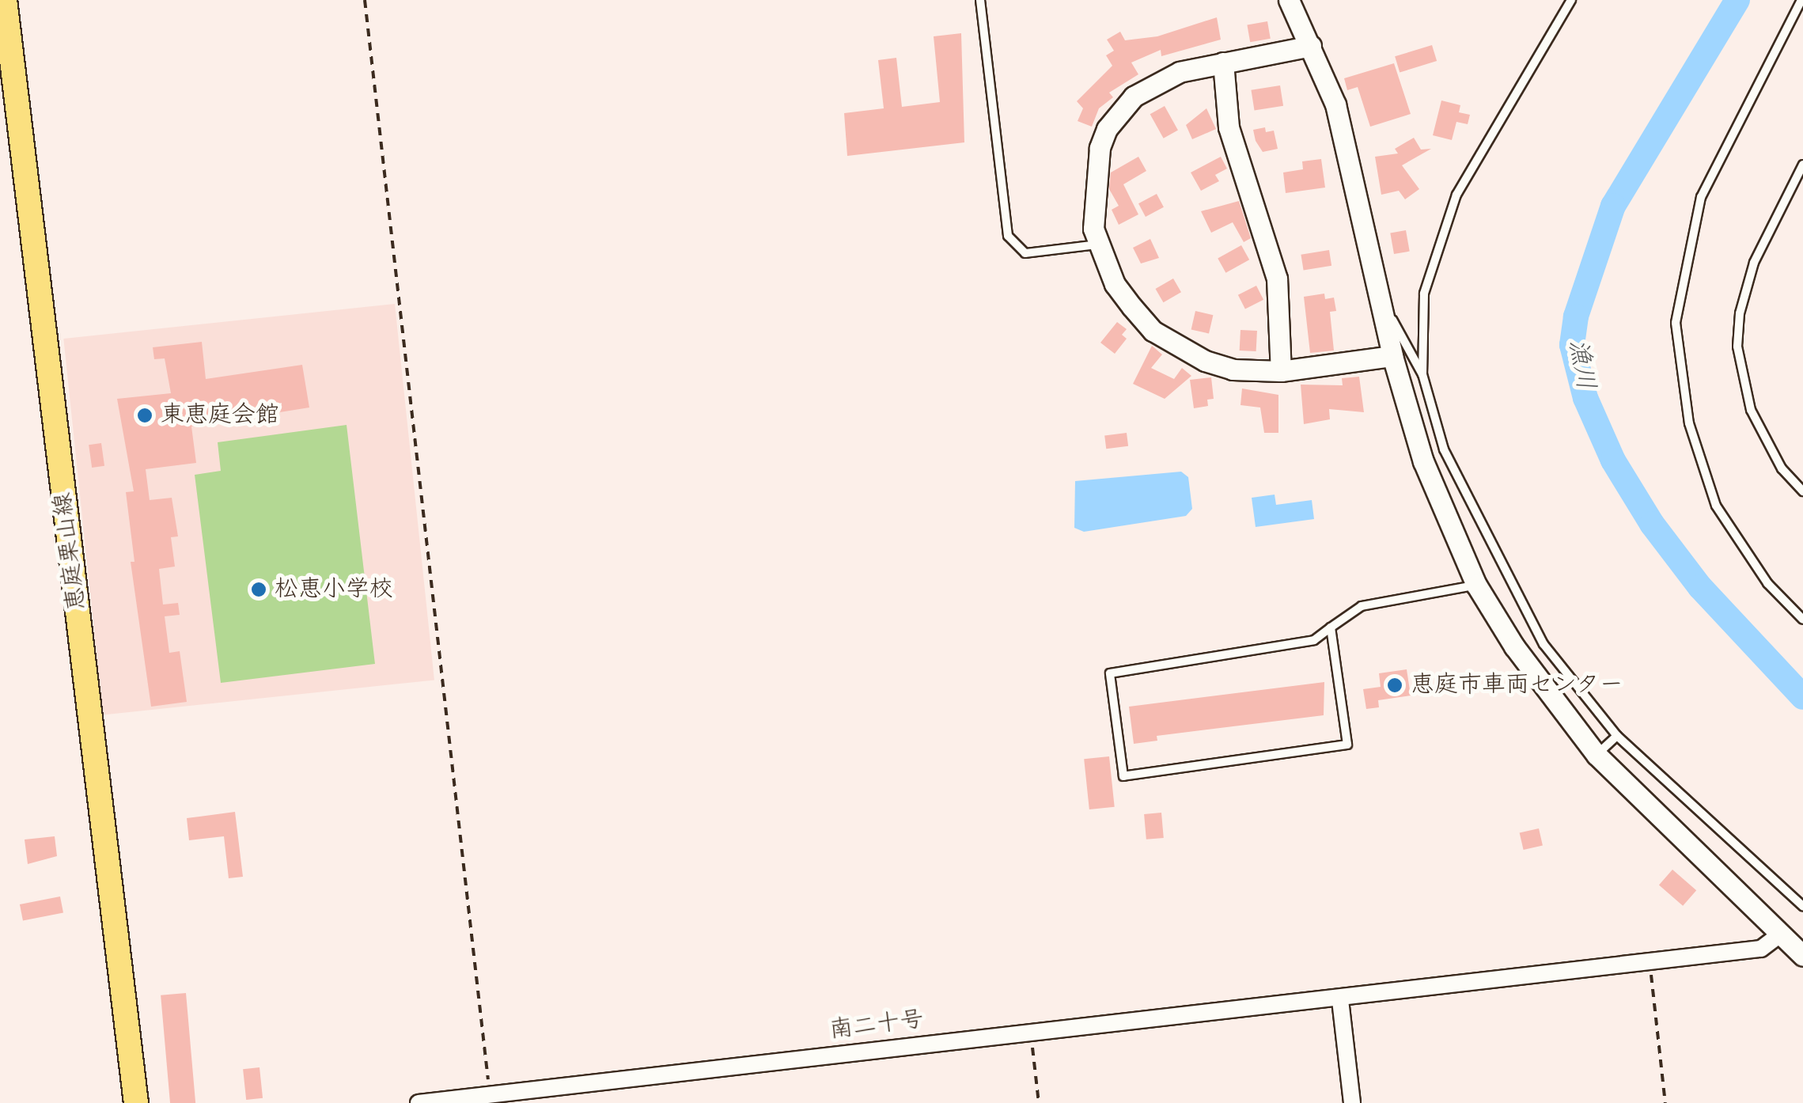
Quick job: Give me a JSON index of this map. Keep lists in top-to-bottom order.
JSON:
{
  "streets": {
    "main road": ["恵庭栗山線"],
    "street": ["南二十号"]
  },
  "water": ["漁川"],
  "places": ["東恵庭会館", "松恵小学校", "恵庭市車両センター"]
}
